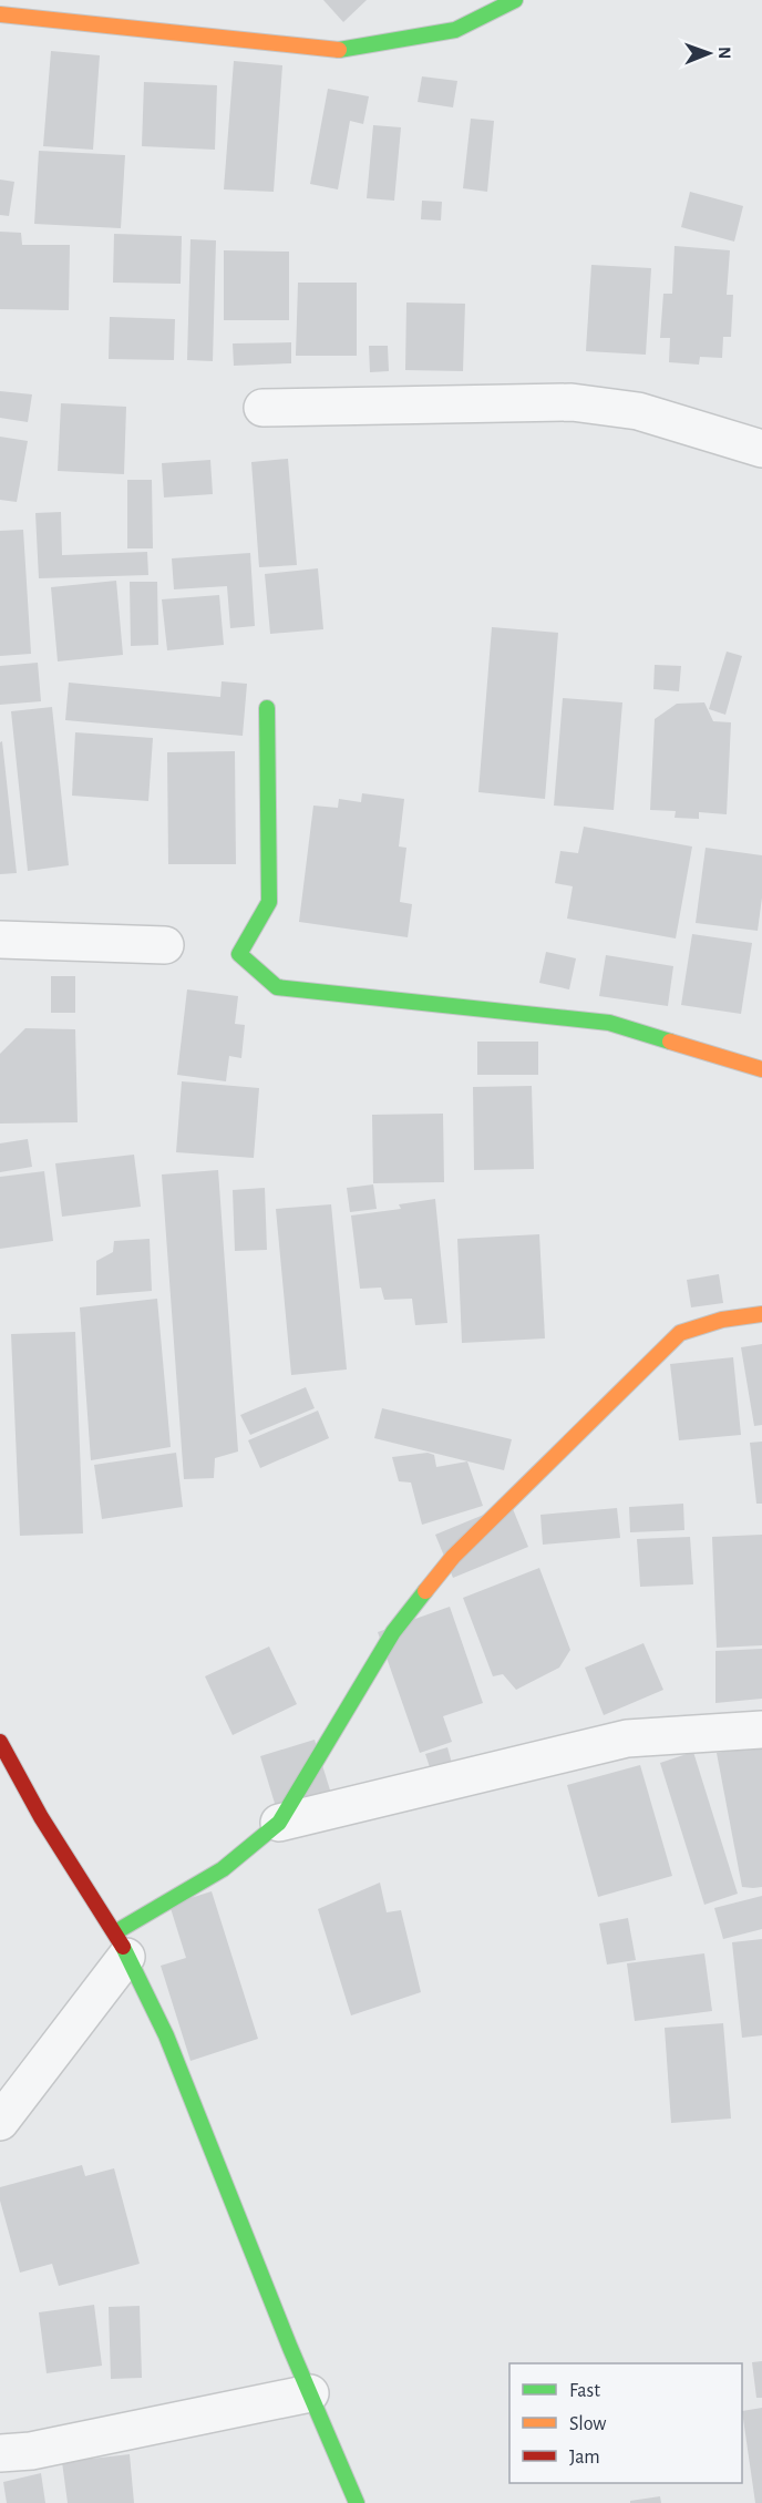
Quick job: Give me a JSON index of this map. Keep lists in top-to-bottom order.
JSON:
{
  "legend": ["Fast", "Slow", "Jam"],
  "north": "right"
}
